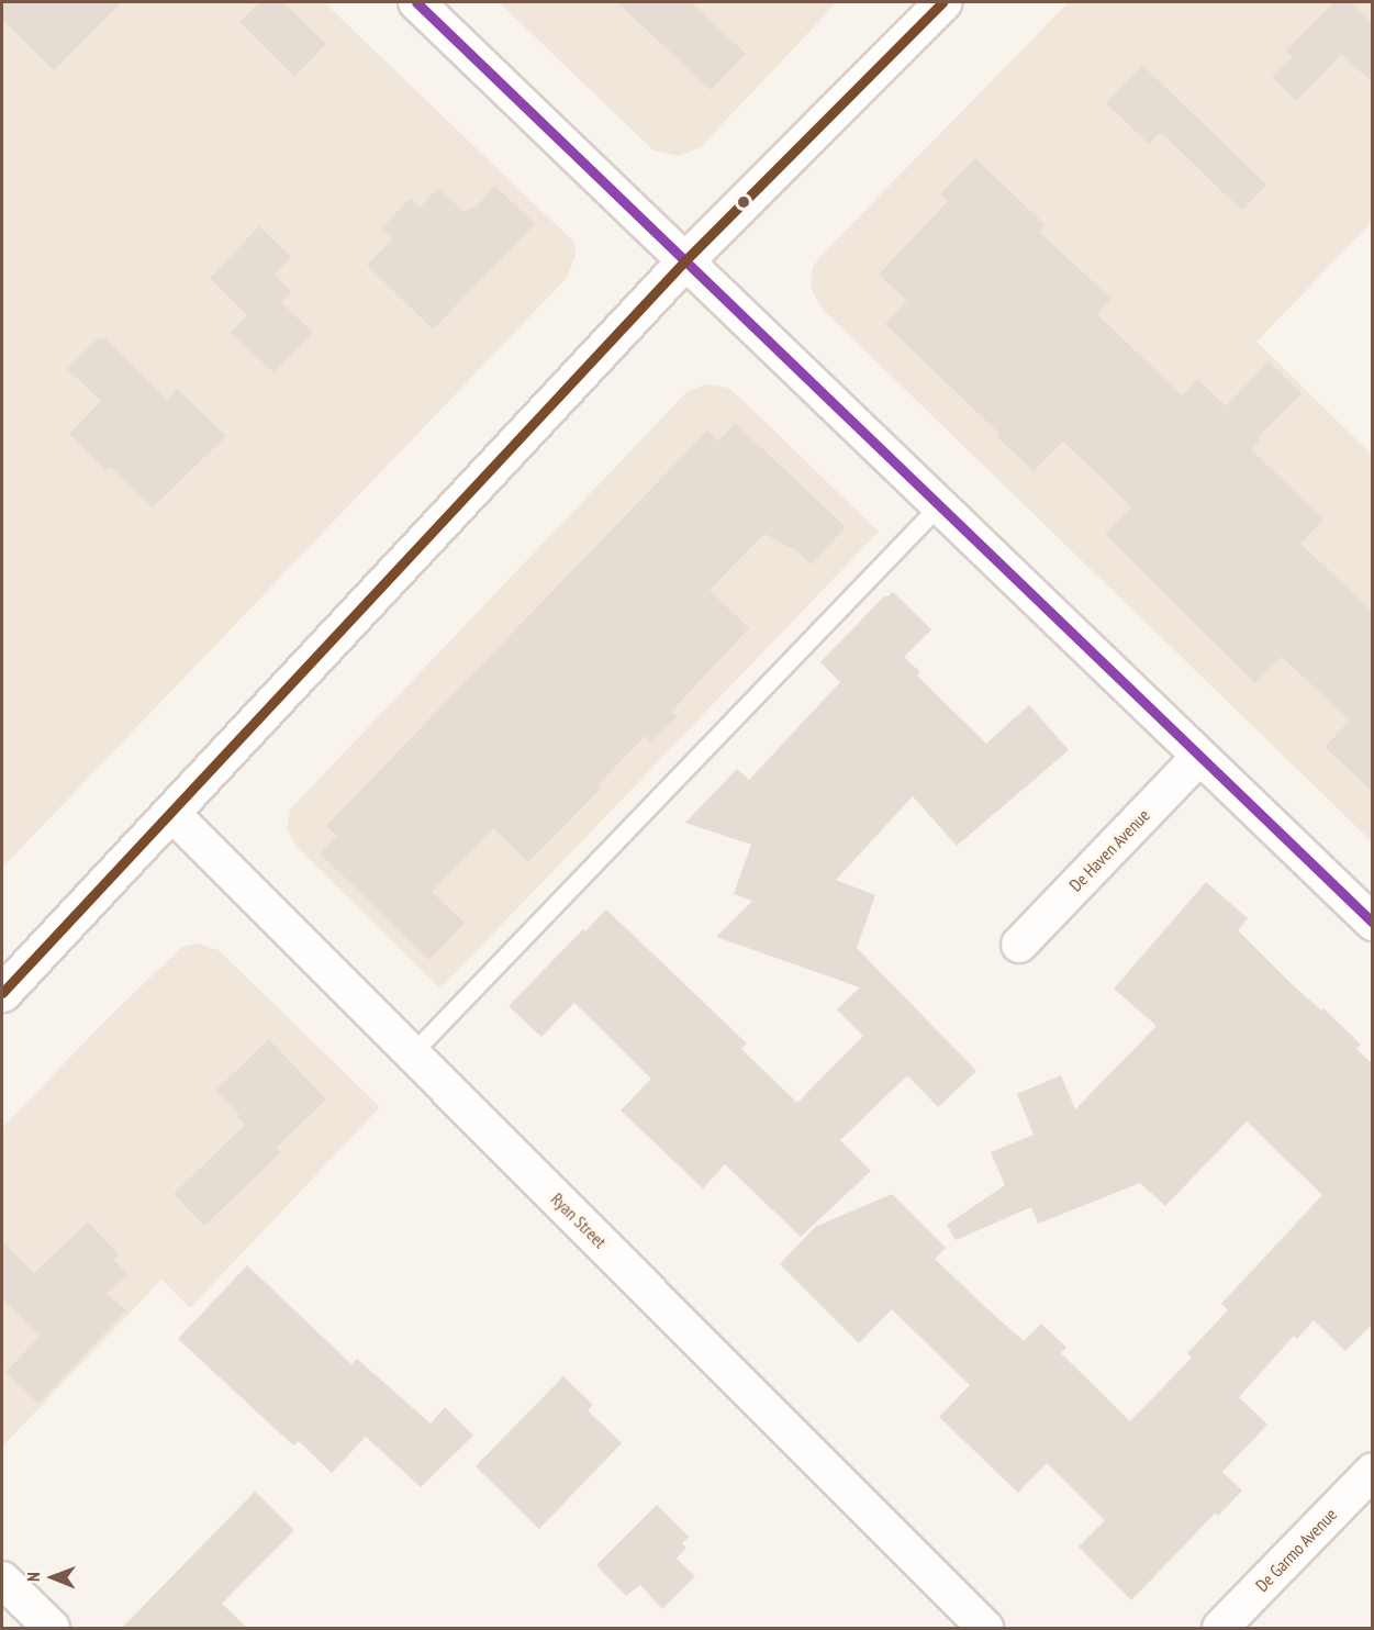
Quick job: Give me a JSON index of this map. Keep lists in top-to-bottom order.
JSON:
{
  "streets": {
    "street": ["De Haven Avenue", "Ryan Street", "De Garmo Avenue"]
  },
  "north": "left"
}
